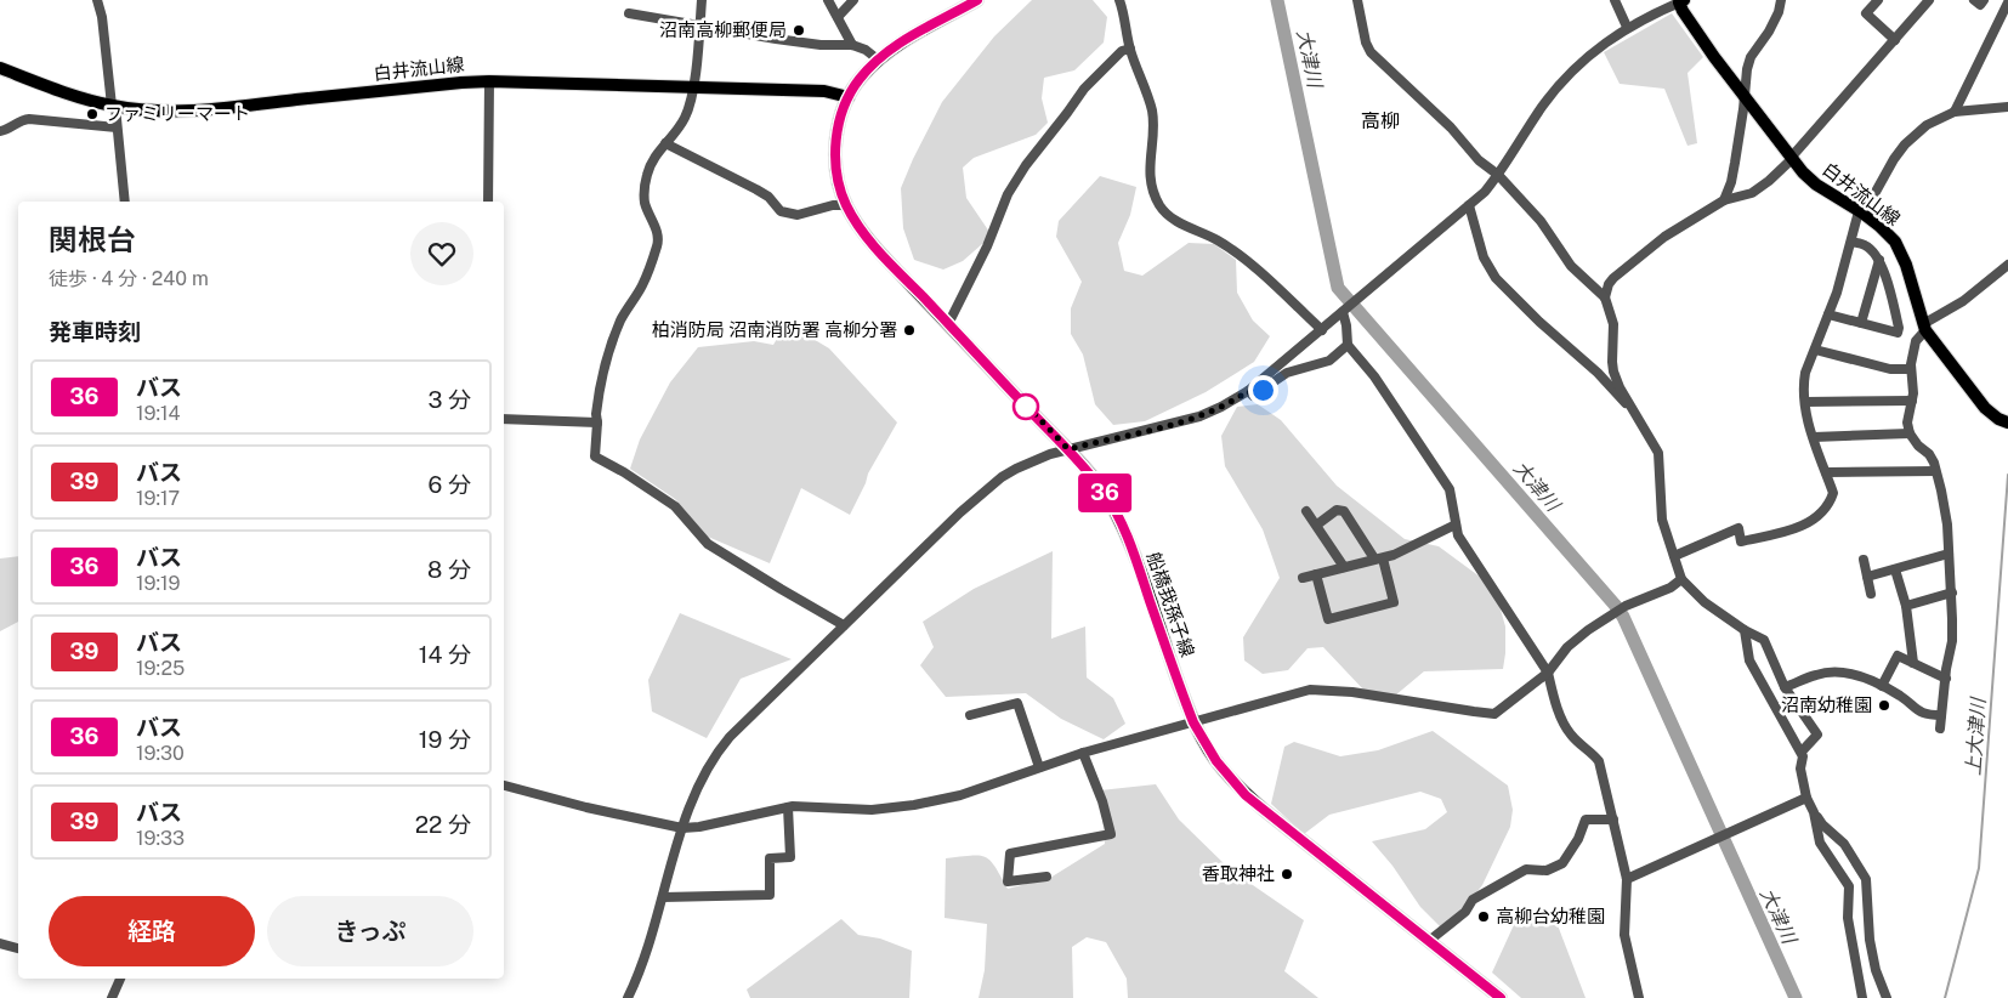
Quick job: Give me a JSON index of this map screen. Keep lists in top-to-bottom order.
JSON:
{
  "streets": {
    "main road": ["白井流山線", "船橋我孫子線"]
  },
  "crossings": [
    ["白井流山線", "船橋我孫子線"]
  ],
  "districts": ["高柳"],
  "water": ["大津川", "上大津川"],
  "places": [
    "沼南高柳郵便局",
    "ファミリーマート",
    "柏消防局 沼南消防署 高柳分署",
    "沼南幼稚園",
    "香取神社",
    "高柳台幼稚園"
  ],
  "lines": ["bus line 36"],
  "page": {
    "on_map": "36",
    "heading": [
      ["関根台", "徒歩 · 4 分 · 240 m"],
      "発車時刻"
    ],
    "list": [
      {
        "mark": "36",
        "name": "バス",
        "note": "19:14",
        "value": "3 分"
      },
      {
        "mark": "39",
        "name": "バス",
        "note": "19:17",
        "value": "6 分"
      },
      {
        "mark": "36",
        "name": "バス",
        "note": "19:19",
        "value": "8 分"
      },
      {
        "mark": "39",
        "name": "バス",
        "note": "19:25",
        "value": "14 分"
      },
      {
        "mark": "36",
        "name": "バス",
        "note": "19:30",
        "value": "19 分"
      },
      {
        "mark": "39",
        "name": "バス",
        "note": "19:33",
        "value": "22 分"
      }
    ],
    "buttons": ["経路", "きっぷ"]
  }
}
